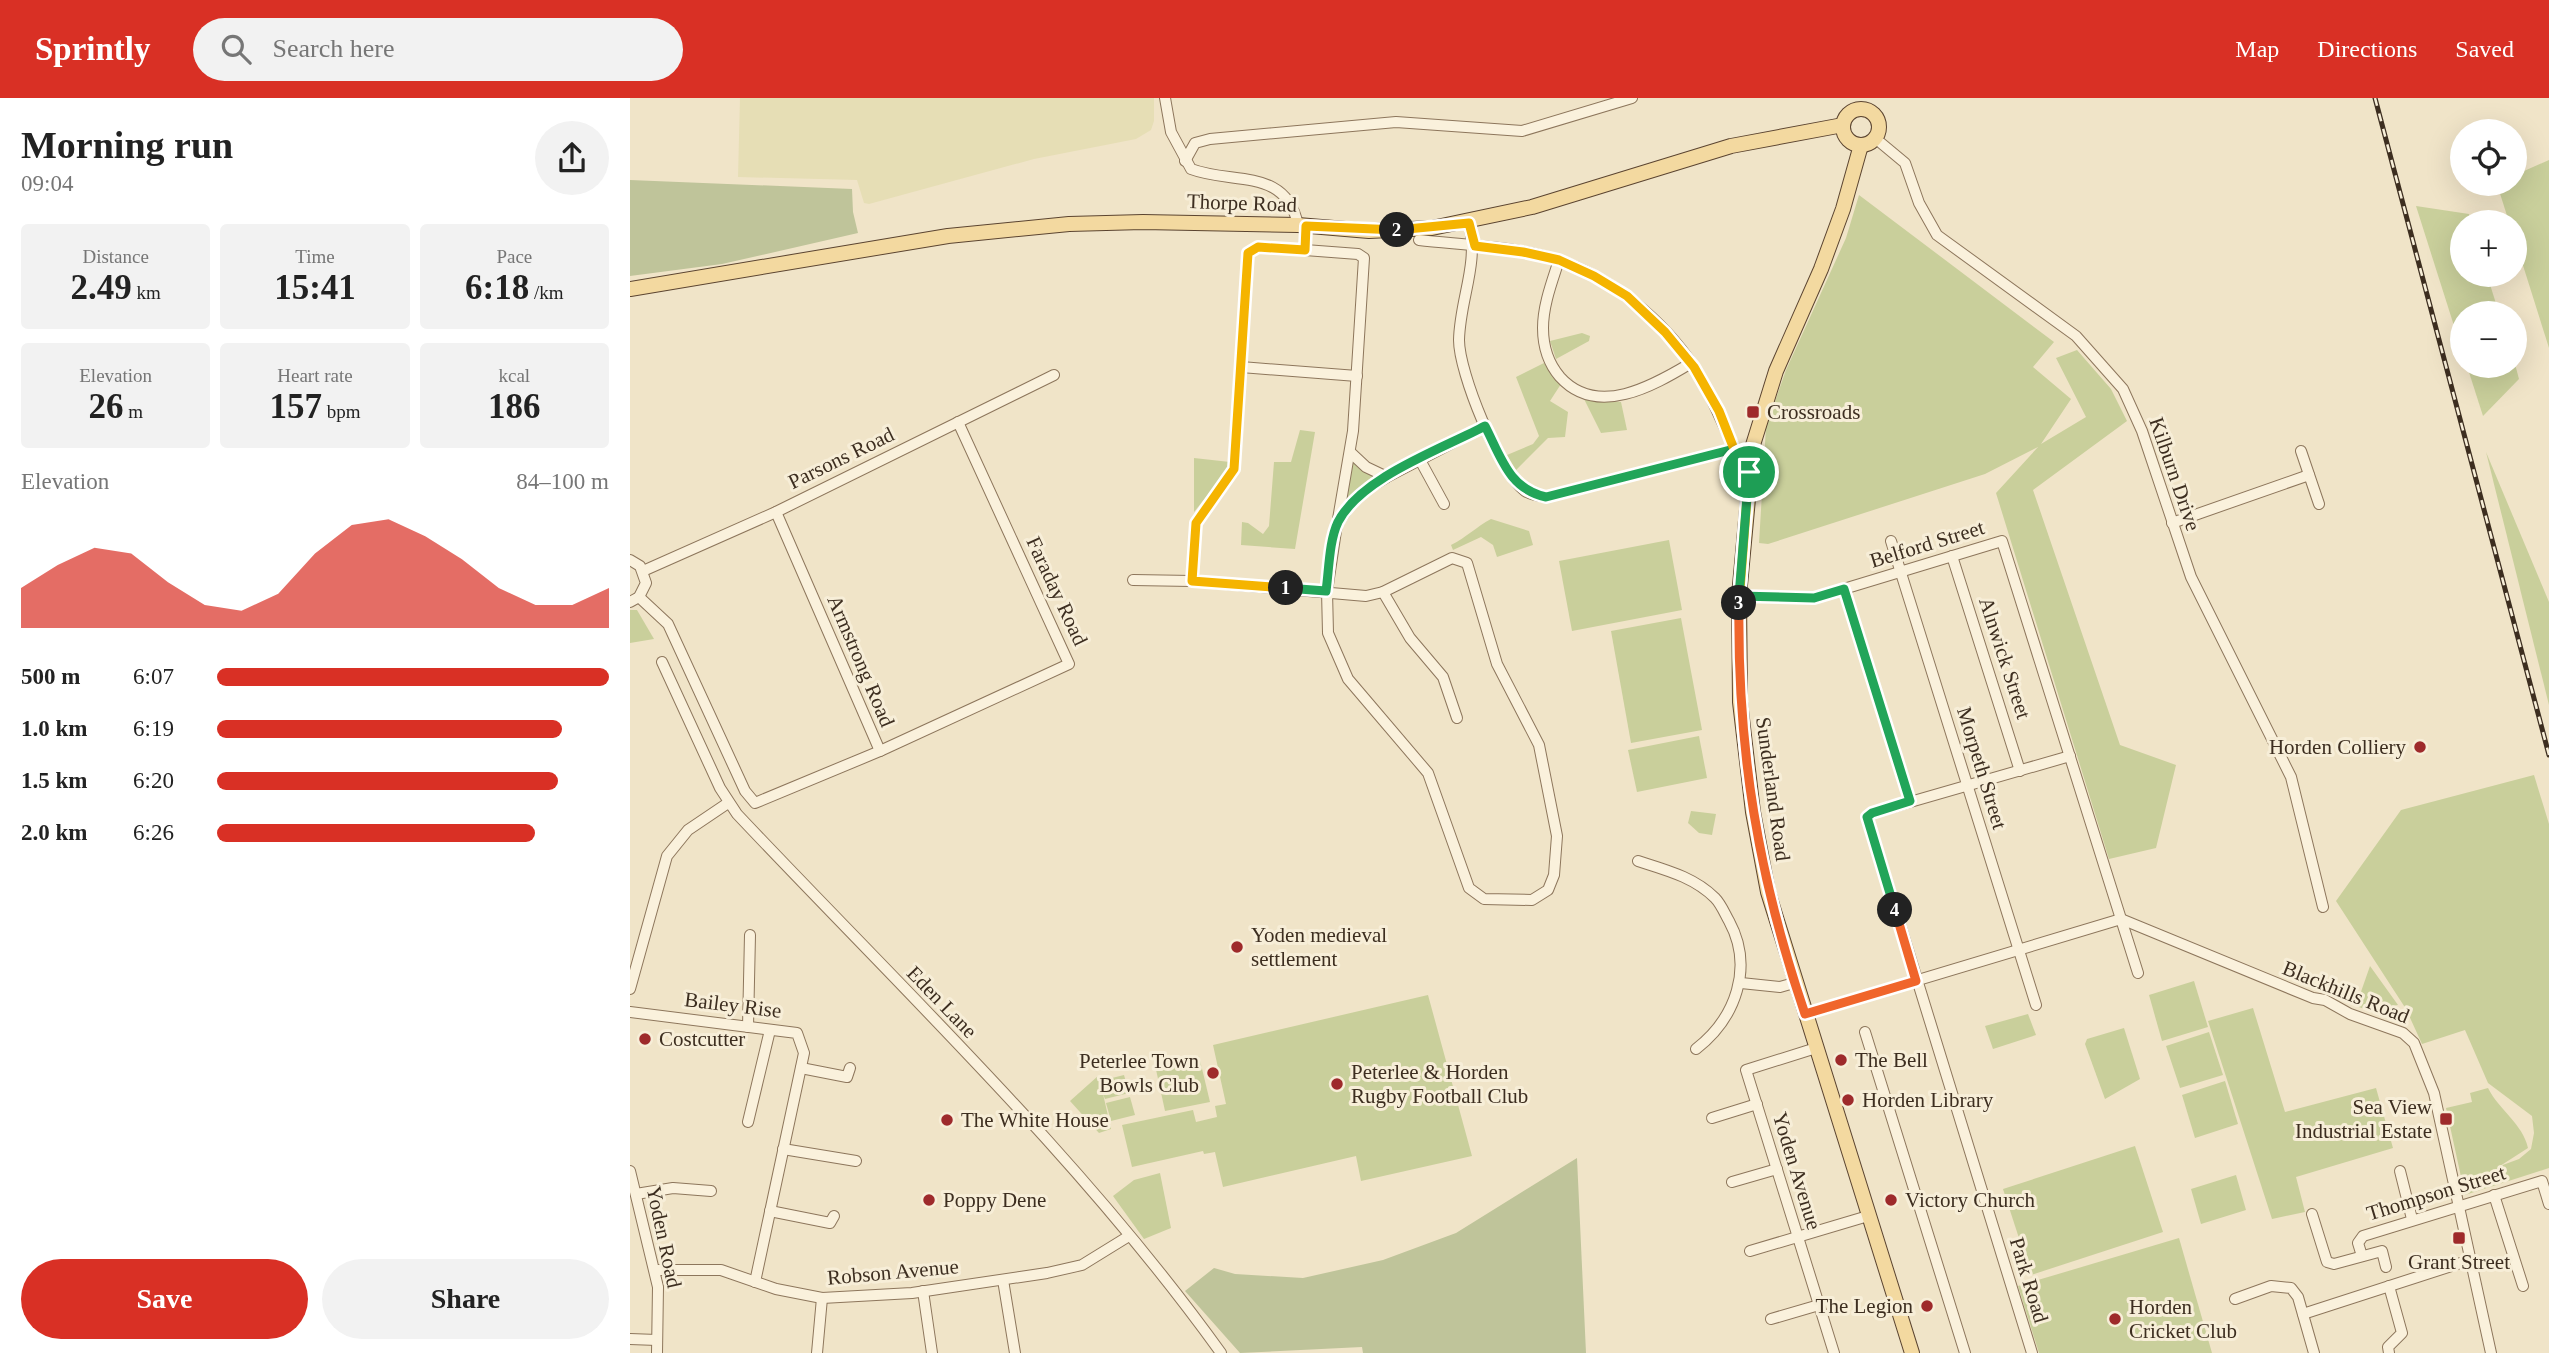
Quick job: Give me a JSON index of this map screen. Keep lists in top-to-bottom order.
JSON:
{
  "streets": {
    "main road": ["Thorpe Road", "Sunderland Road"],
    "street": [
      "Parsons Road",
      "Kilburn Drive",
      "Belford Street",
      "Faraday Road",
      "Alnwick Street",
      "Armstrong Road",
      "Morpeth Street",
      "Blackhills Road",
      "Eden Lane",
      "Bailey Rise",
      "Yoden Avenue",
      "Thompson Street",
      "Yoden Road",
      "Robson Avenue",
      "Park Road"
    ]
  },
  "crossings": [
    ["Thorpe Road", "Kilburn Drive"],
    ["Thorpe Road", "Sunderland Road"],
    ["Parsons Road", "Faraday Road"],
    ["Parsons Road", "Armstrong Road"],
    ["Kilburn Drive", "Sunderland Road"],
    ["Belford Street", "Alnwick Street"],
    ["Belford Street", "Morpeth Street"],
    ["Belford Street", "Sunderland Road"],
    ["Faraday Road", "Armstrong Road"],
    ["Sunderland Road", "Yoden Avenue"],
    ["Blackhills Road", "Thompson Street"],
    ["Eden Lane", "Robson Avenue"],
    ["Bailey Rise", "Robson Avenue"],
    ["Yoden Road", "Robson Avenue"]
  ],
  "places": {
    "transit": ["Crossroads", "Sea View Industrial Estate", "Grant Street"],
    "other": [
      "Horden Colliery",
      "Yoden medieval settlement",
      "Costcutter",
      "The Bell",
      "Peterlee Town Bowls Club",
      "Peterlee & Horden Rugby Football Club",
      "Horden Library",
      "The White House",
      "Poppy Dene",
      "Victory Church",
      "The Legion",
      "Horden Cricket Club"
    ]
  },
  "page": {
    "header": "Sprintly",
    "search": "Search here",
    "nav": ["Map", "Directions", "Saved"],
    "heading": ["Morning run", "09:04"],
    "map_buttons": ["+", "−"],
    "pins": [
      "2",
      "1",
      "3",
      "4"
    ],
    "stats": [
      ["Distance", "2.49 km"],
      ["Time", "15:41"],
      ["Pace", "6:18 /km"],
      ["Elevation", "26 m"],
      ["Heart rate", "157 bpm"],
      ["kcal", "186"]
    ],
    "chart": ["Elevation", "84–100 m"],
    "list": [
      {
        "name": "500 m",
        "note": "6:07"
      },
      {
        "name": "1.0 km",
        "note": "6:19"
      },
      {
        "name": "1.5 km",
        "note": "6:20"
      },
      {
        "name": "2.0 km",
        "note": "6:26"
      }
    ],
    "buttons": ["Save", "Share"]
  }
}
